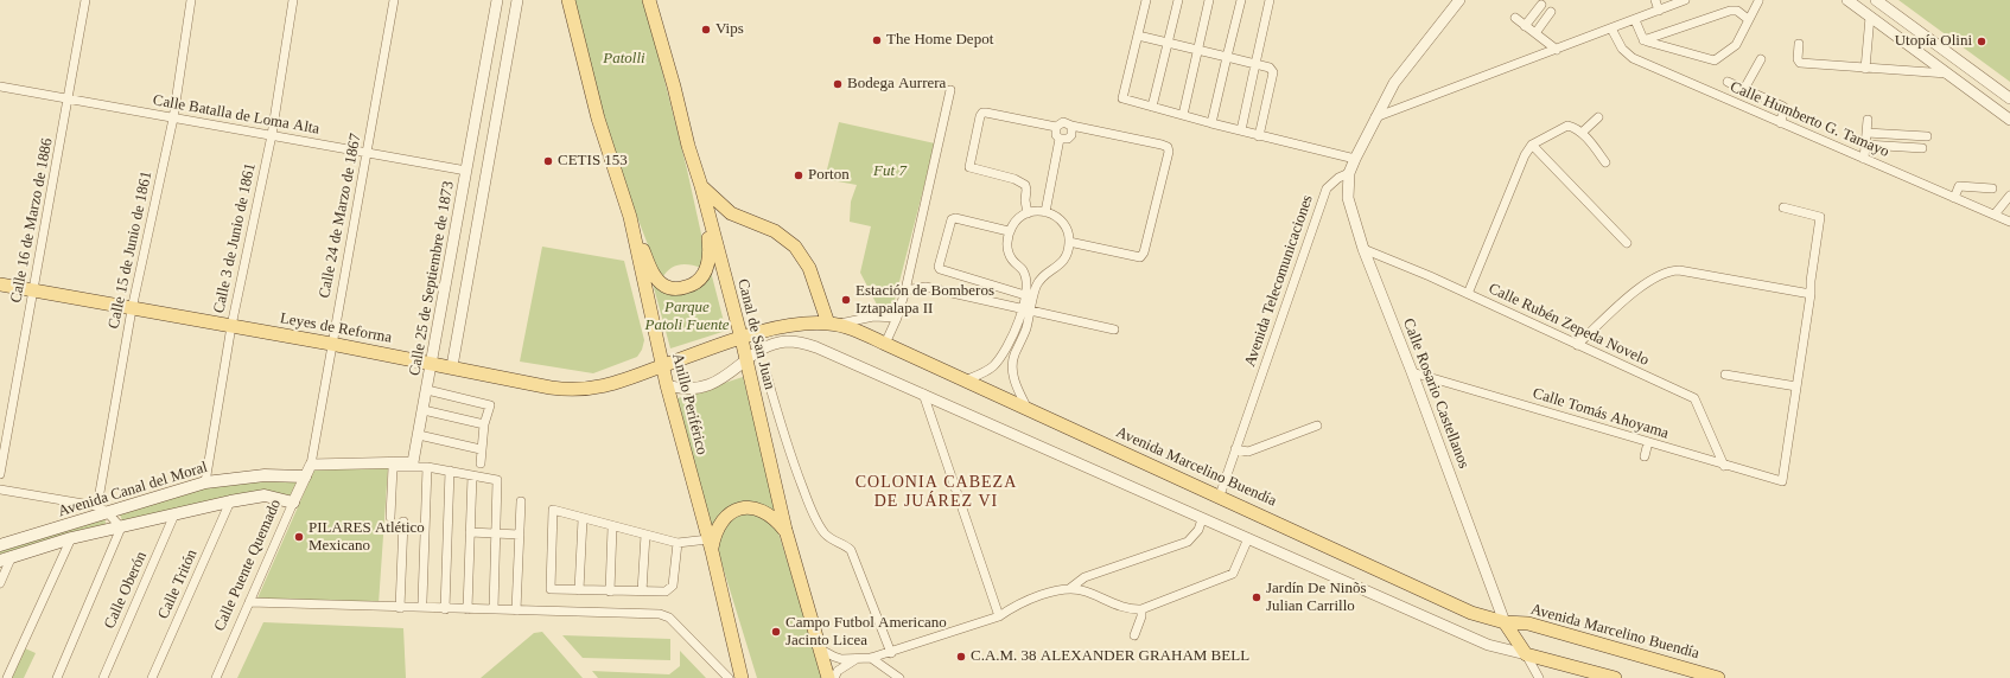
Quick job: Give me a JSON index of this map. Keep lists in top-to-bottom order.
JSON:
{
  "streets": {
    "main road": [
      "Leyes de Reforma",
      "Canal de San Juan",
      "Anillo Periférico",
      "Avenida Marcelino Buendía",
      "Avenida Canal del Moral"
    ],
    "street": [
      "Calle Batalla de Loma Alta",
      "Calle Humberto G. Tamayo",
      "Calle 24 de Marzo de 1867",
      "Calle 16 de Marzo de 1886",
      "Calle 3 de Junio de 1861",
      "Calle 15 de Junio de 1861",
      "Calle 25 de Septiembre de 1873",
      "Avenida Telecomunicaciones",
      "Calle Rubén Zepeda Novelo",
      "Calle Rosario Castellanos",
      "Calle Tomás Ahoyama",
      "Calle Puente Quemado",
      "Calle Tritón",
      "Calle Oberón"
    ]
  },
  "crossings": [
    ["Calle Batalla de Loma Alta", "Calle 24 de Marzo de 1867"],
    ["Calle Batalla de Loma Alta", "Calle 16 de Marzo de 1886"],
    ["Calle Batalla de Loma Alta", "Calle 3 de Junio de 1861"],
    ["Calle Batalla de Loma Alta", "Calle 15 de Junio de 1861"],
    ["Calle Batalla de Loma Alta", "Calle 25 de Septiembre de 1873"],
    ["Calle 24 de Marzo de 1867", "Leyes de Reforma"],
    ["Calle 24 de Marzo de 1867", "Calle Puente Quemado"],
    ["Calle 16 de Marzo de 1886", "Leyes de Reforma"],
    ["Calle 3 de Junio de 1861", "Leyes de Reforma"],
    ["Calle 3 de Junio de 1861", "Avenida Canal del Moral"],
    ["Calle 15 de Junio de 1861", "Leyes de Reforma"],
    ["Calle 25 de Septiembre de 1873", "Leyes de Reforma"],
    ["Avenida Telecomunicaciones", "Calle Rosario Castellanos"],
    ["Avenida Telecomunicaciones", "Avenida Marcelino Buendía"],
    ["Calle Rubén Zepeda Novelo", "Calle Rosario Castellanos"],
    ["Calle Rubén Zepeda Novelo", "Calle Tomás Ahoyama"],
    ["Leyes de Reforma", "Anillo Periférico"],
    ["Leyes de Reforma", "Avenida Marcelino Buendía"],
    ["Canal de San Juan", "Avenida Marcelino Buendía"],
    ["Calle Rosario Castellanos", "Calle Tomás Ahoyama"],
    ["Calle Rosario Castellanos", "Avenida Marcelino Buendía"],
    ["Anillo Periférico", "Avenida Marcelino Buendía"],
    ["Avenida Canal del Moral", "Calle Puente Quemado"],
    ["Avenida Canal del Moral", "Calle Tritón"],
    ["Avenida Canal del Moral", "Calle Oberón"]
  ],
  "districts": ["COLONIA CABEZA DE JUÁREZ VI"],
  "parks": ["Patolli", "Fut 7", "Parque Patoli Fuente"],
  "places": [
    "Vips",
    "The Home Depot",
    "Utopía Olini",
    "Bodega Aurrera",
    "CETIS 153",
    "Porton",
    "Estación de Bomberos Iztapalapa II",
    "PILARES Atlético Mexicano",
    "Jardín De Ninõs Julian Carrillo",
    "Campo Futbol Americano Jacinto Licea",
    "C.A.M. 38 ALEXANDER GRAHAM BELL"
  ]
}
